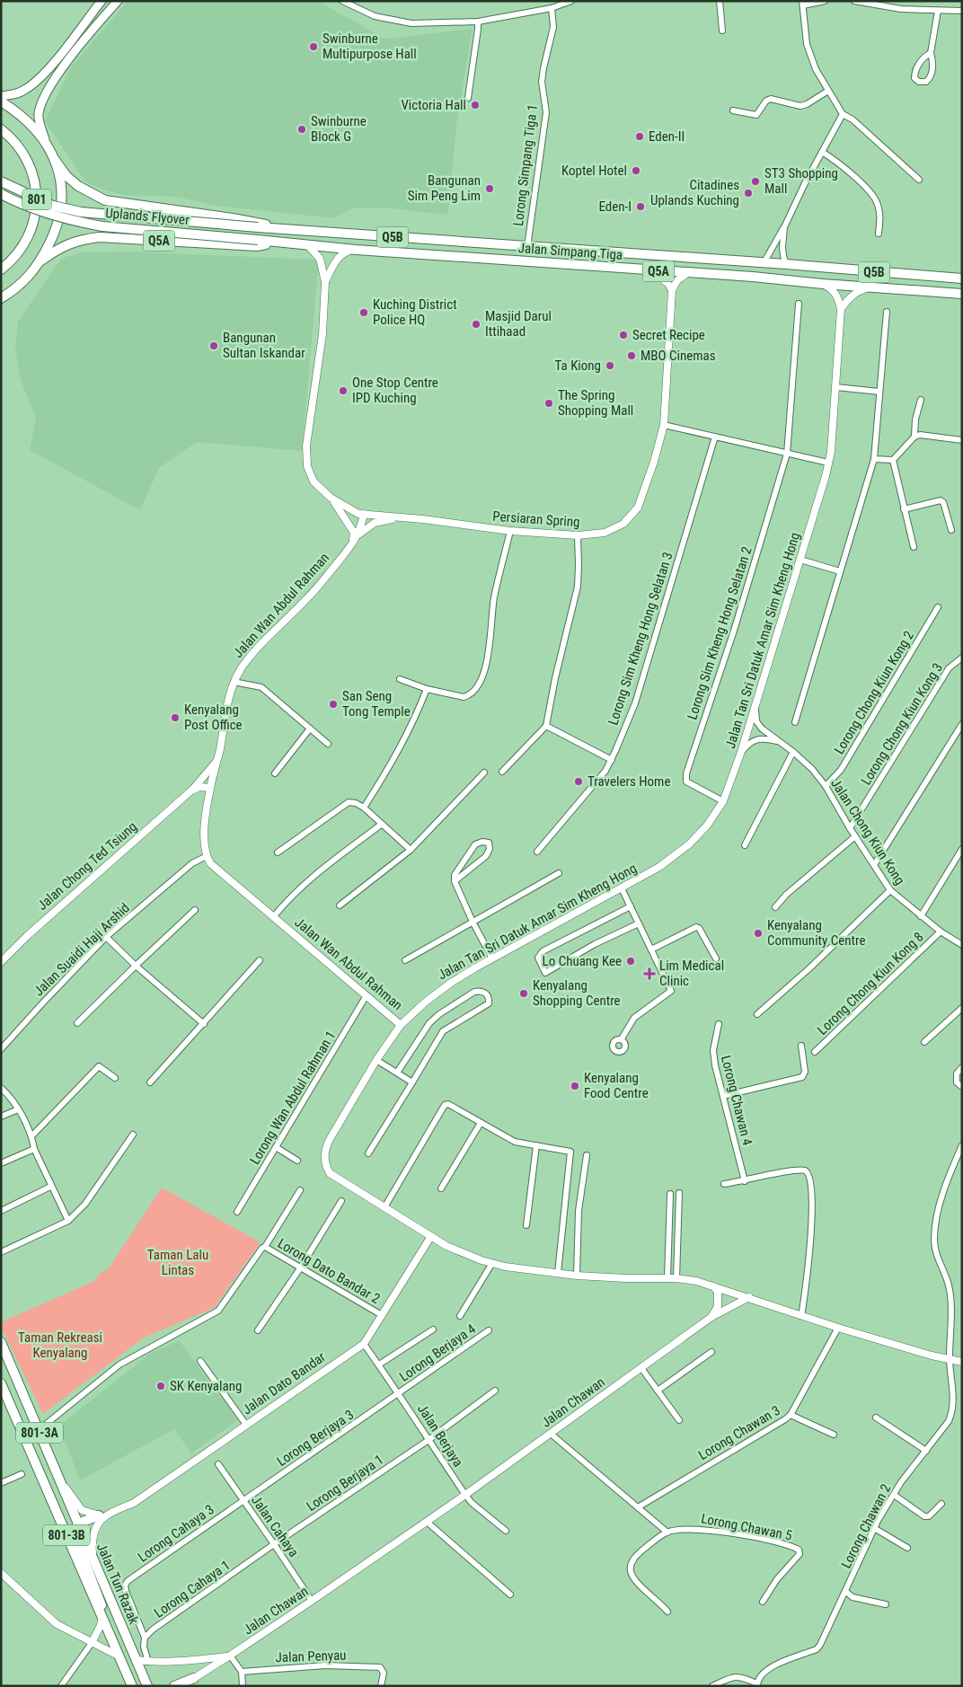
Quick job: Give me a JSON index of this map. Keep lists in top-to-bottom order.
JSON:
{
  "streets": {
    "main road": [
      "801",
      "Uplands Flyover",
      "Q5B",
      "Q5A",
      "Jalan Simpang Tiga",
      "801-3A",
      "801-3B",
      "Jalan Tun Razak"
    ],
    "street": [
      "Lorong Simpang Tiga 1",
      "Persiaran Spring",
      "Jalan Wan Abdul Rahman",
      "Lorong Sim Kheng Hong Selatan 2",
      "Lorong Sim Kheng Hong Selatan 3",
      "Jalan Tan Sri Datuk Amar Sim Kheng Hong",
      "Lorong Chong Kiun Kong 2",
      "Lorong Chong Kiun Kong 3",
      "Jalan Chong Kiun Kong",
      "Jalan Chong Ted Tsiung",
      "Jalan Suaidi Haji Arshid",
      "Lorong Chong Kiun Kong 8",
      "Lorong Wan Abdul Rahman 1",
      "Lorong Chawan 4",
      "Lorong Dato Bandar 2",
      "Lorong Berjaya 4",
      "Jalan Dato Bandar",
      "Jalan Chawan",
      "Lorong Chawan 3",
      "Jalan Berjaya",
      "Lorong Berjaya 3",
      "Lorong Berjaya 1",
      "Jalan Cahaya",
      "Lorong Chawan 2",
      "Lorong Chawan 5",
      "Lorong Cahaya 3",
      "Lorong Cahaya 1",
      "Jalan Penyau"
    ]
  },
  "crossings": [
    ["Lorong Simpang Tiga 1", "Jalan Simpang Tiga"],
    ["Uplands Flyover", "Jalan Simpang Tiga"],
    ["Q5B", "Jalan Simpang Tiga"],
    ["Q5A", "Jalan Simpang Tiga"],
    ["Jalan Simpang Tiga", "Jalan Tan Sri Datuk Amar Sim Kheng Hong"],
    ["Persiaran Spring", "Jalan Wan Abdul Rahman"],
    ["Jalan Wan Abdul Rahman", "Jalan Tan Sri Datuk Amar Sim Kheng Hong"],
    ["Jalan Wan Abdul Rahman", "Jalan Chong Ted Tsiung"],
    ["Jalan Wan Abdul Rahman", "Jalan Suaidi Haji Arshid"],
    ["Jalan Wan Abdul Rahman", "Lorong Wan Abdul Rahman 1"],
    ["Lorong Sim Kheng Hong Selatan 2", "Jalan Tan Sri Datuk Amar Sim Kheng Hong"],
    ["Jalan Tan Sri Datuk Amar Sim Kheng Hong", "Jalan Chong Kiun Kong"],
    ["Jalan Tan Sri Datuk Amar Sim Kheng Hong", "Jalan Dato Bandar"],
    ["Jalan Tan Sri Datuk Amar Sim Kheng Hong", "Jalan Chawan"],
    ["Lorong Chong Kiun Kong 2", "Jalan Chong Kiun Kong"],
    ["Lorong Chong Kiun Kong 3", "Jalan Chong Kiun Kong"],
    ["Jalan Chong Kiun Kong", "Lorong Chong Kiun Kong 8"],
    ["Lorong Dato Bandar 2", "Jalan Dato Bandar"],
    ["Lorong Dato Bandar 2", "Jalan Tun Razak"],
    ["Lorong Berjaya 4", "Jalan Berjaya"],
    ["Lorong Berjaya 4", "Lorong Berjaya 3"],
    ["Jalan Dato Bandar", "Jalan Berjaya"],
    ["Jalan Chawan", "Jalan Berjaya"],
    ["Jalan Chawan", "Jalan Cahaya"],
    ["Jalan Berjaya", "Lorong Berjaya 3"],
    ["Jalan Berjaya", "Lorong Berjaya 1"],
    ["Lorong Berjaya 3", "Jalan Cahaya"],
    ["Lorong Berjaya 3", "Lorong Cahaya 3"],
    ["Lorong Berjaya 1", "Jalan Cahaya"],
    ["Lorong Berjaya 1", "Lorong Cahaya 1"],
    ["Jalan Cahaya", "Lorong Cahaya 3"],
    ["Jalan Cahaya", "Lorong Cahaya 1"],
    ["Lorong Cahaya 3", "Lorong Cahaya 1"]
  ],
  "parks": ["Taman Lalu Lintas", "Taman Rekreasi Kenyalang"],
  "places": {
    "other": [
      "Swinburne Multipurpose Hall",
      "Victoria Hall",
      "Swinburne Block G",
      "Eden-II",
      "Koptel Hotel",
      "ST3 Shopping Mall",
      "Bangunan Sim Peng Lim",
      "Citadines Uplands Kuching",
      "Eden-I",
      "Kuching District Police HQ",
      "Masjid Darul Ittihaad",
      "Secret Recipe",
      "Bangunan Sultan Iskandar",
      "MBO Cinemas",
      "Ta Kiong",
      "One Stop Centre IPD Kuching",
      "The Spring Shopping Mall",
      "San Seng Tong Temple",
      "Kenyalang Post Office",
      "Travelers Home",
      "Kenyalang Community Centre",
      "Lo Chuang Kee",
      "Kenyalang Shopping Centre",
      "Kenyalang Food Centre",
      "SK Kenyalang"
    ],
    "health": ["Lim Medical Clinic"]
  }
}
